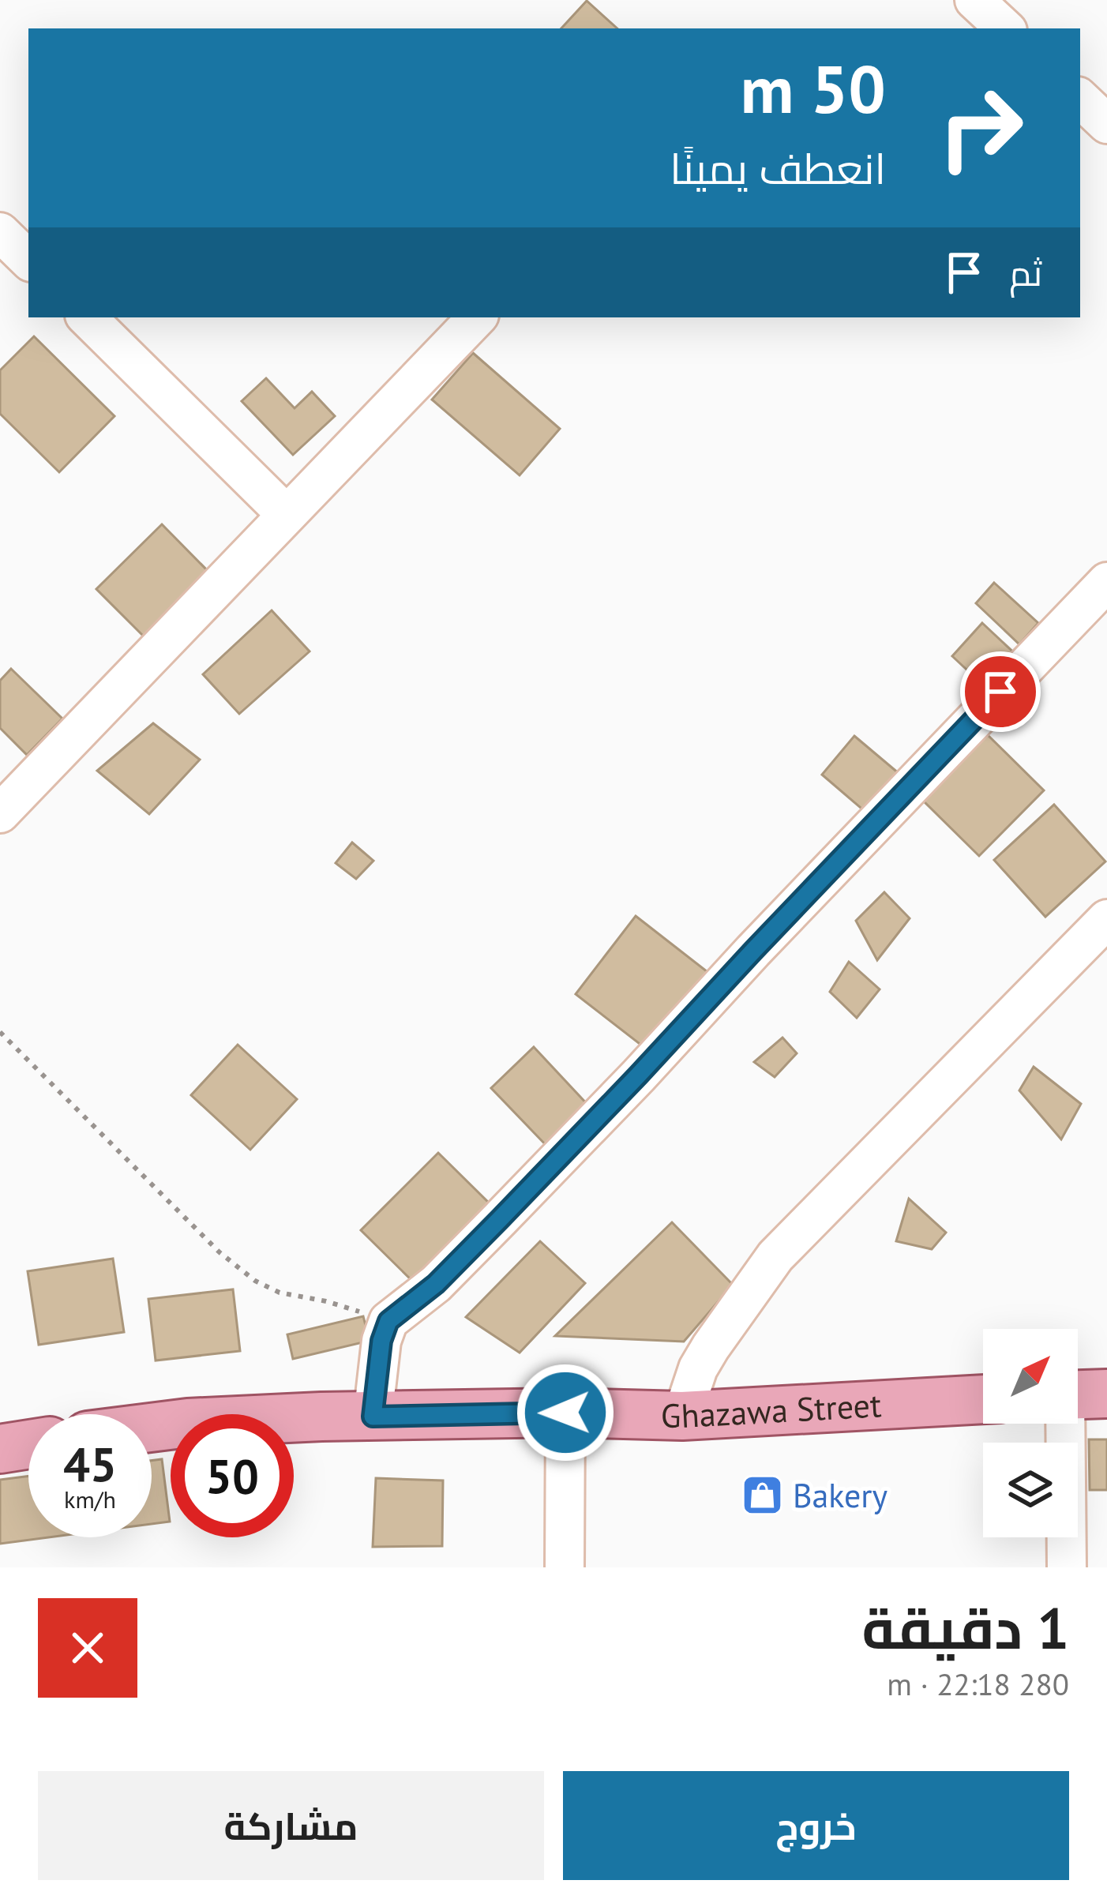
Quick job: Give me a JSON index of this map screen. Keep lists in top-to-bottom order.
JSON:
{
  "streets": {
    "main road": ["Ghazawa Street"]
  },
  "places": {
    "shop": ["Bakery"]
  },
  "north": "top right",
  "page": {
    "turn": ["50 m", "انعطف يمينًا"],
    "then": "ثم",
    "speed": "45 km/h",
    "limit": "50",
    "heading": ["1 دقيقة", "280 m · 22:18"],
    "buttons": ["خروج", "مشاركة"]
  }
}
